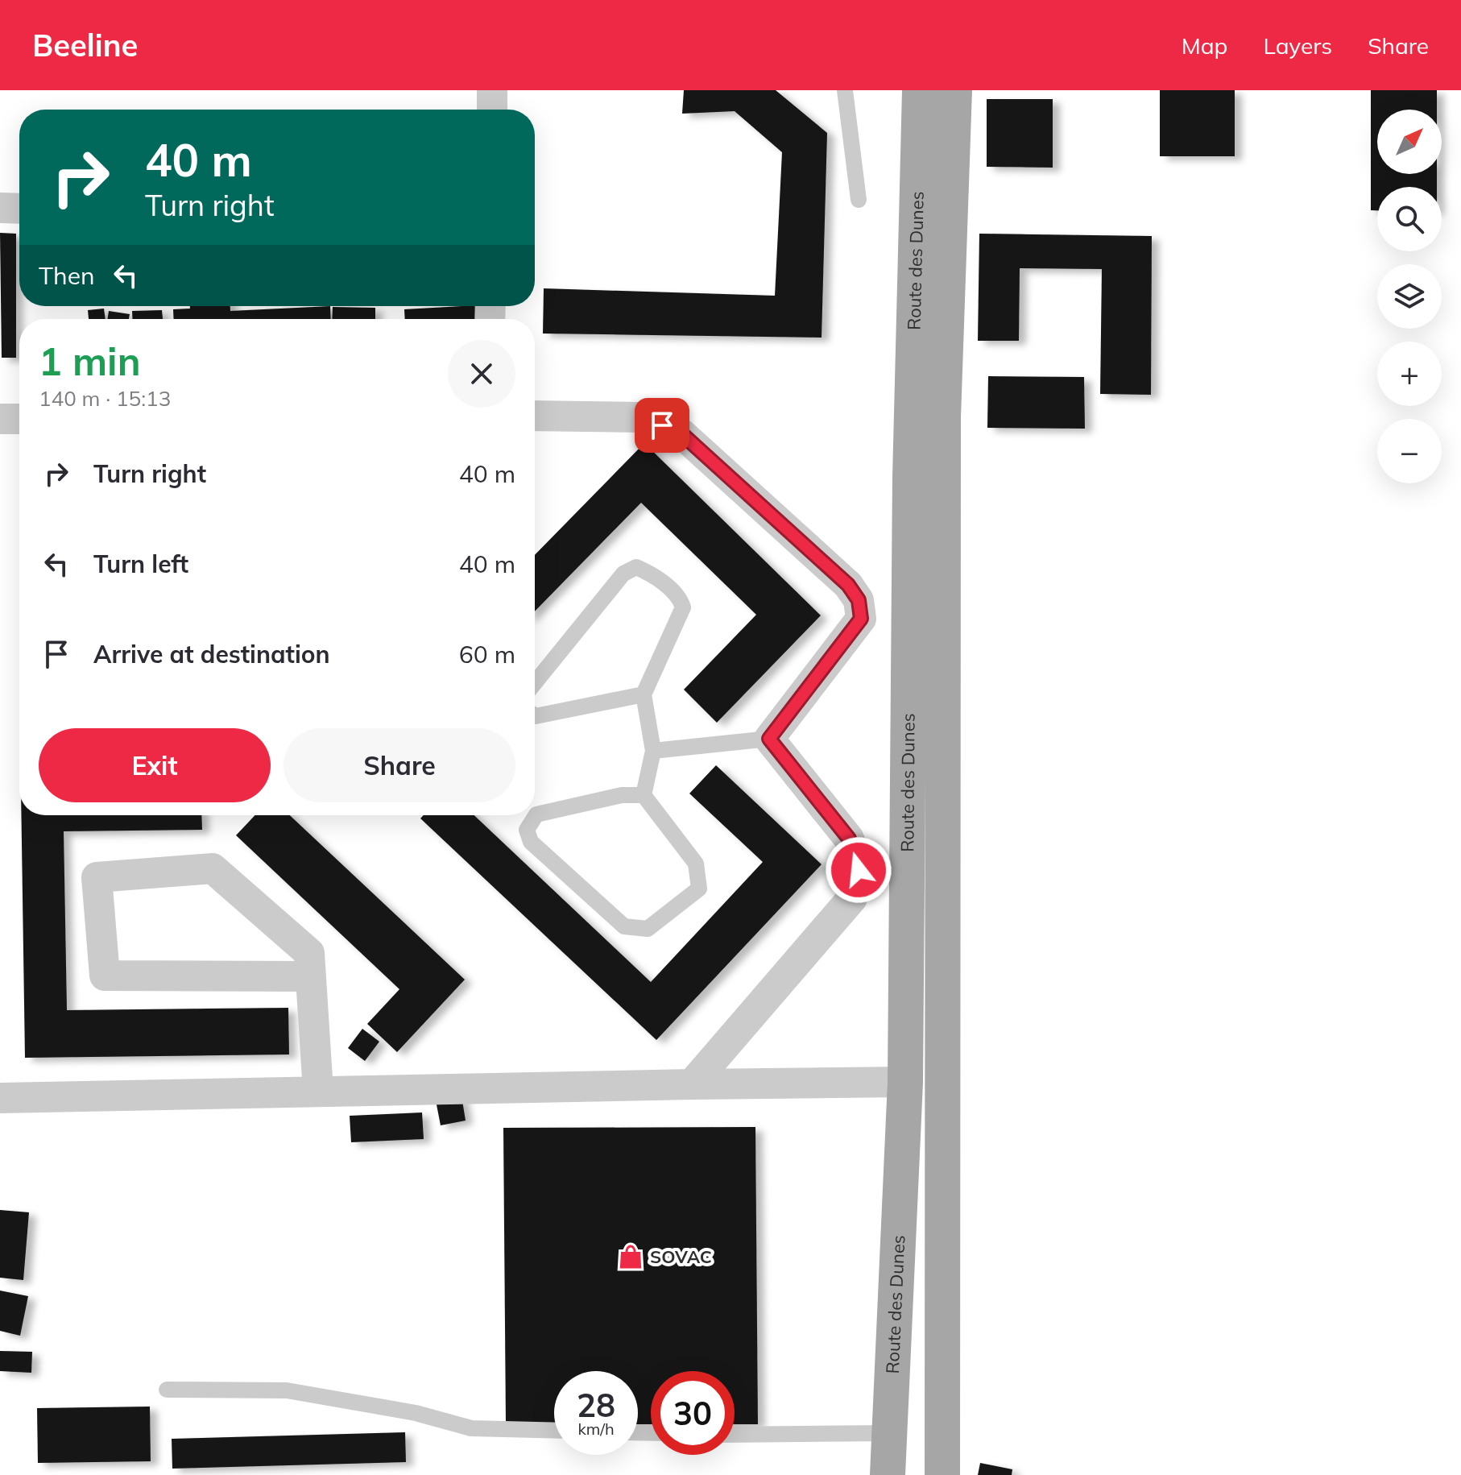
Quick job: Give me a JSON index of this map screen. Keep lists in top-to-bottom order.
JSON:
{
  "streets": {
    "main road": ["Route des Dunes"]
  },
  "places": {
    "shop": ["SOVAC"]
  },
  "north": "top right",
  "page": {
    "header": "Beeline",
    "nav": ["Map", "Layers", "Share"],
    "map_buttons": ["+", "−"],
    "turn": ["40 m", "Turn right"],
    "then": "Then",
    "heading": ["1 min", "140 m · 15:13"],
    "list": [
      {
        "name": "Turn right",
        "value": "40 m"
      },
      {
        "name": "Turn left",
        "value": "40 m"
      },
      {
        "name": "Arrive at destination",
        "value": "60 m"
      }
    ],
    "buttons": ["Exit", "Share"],
    "speed": "28 km/h",
    "limit": "30"
  }
}
